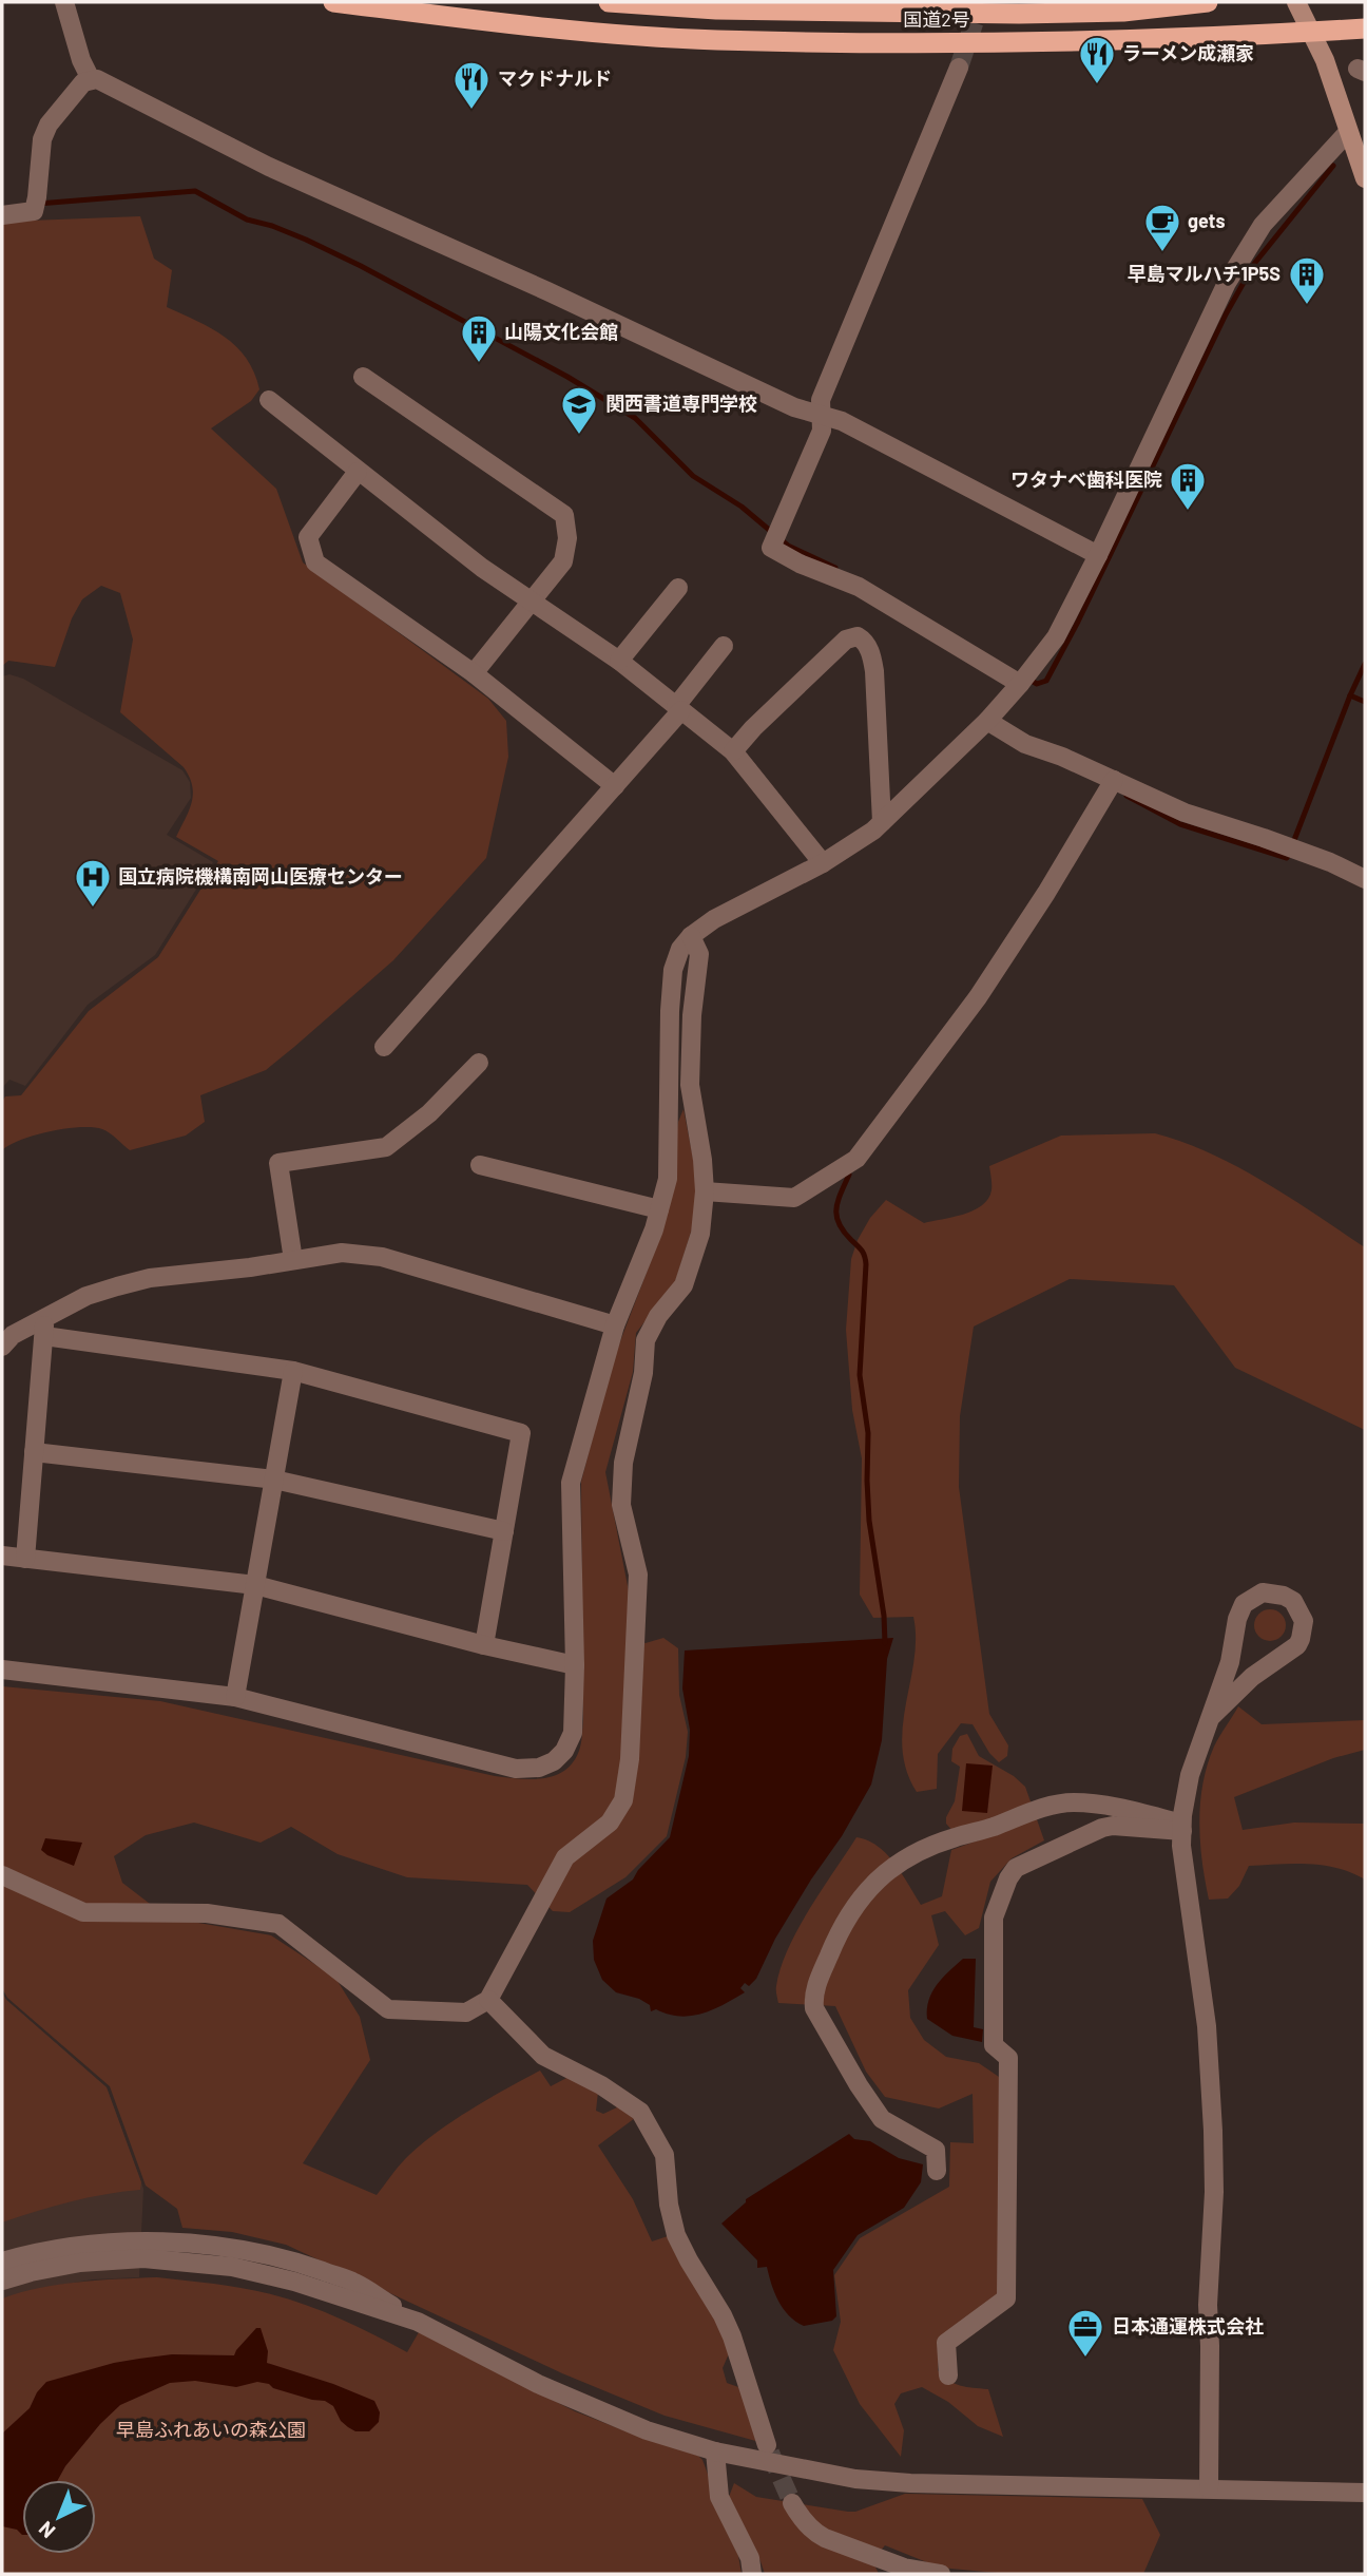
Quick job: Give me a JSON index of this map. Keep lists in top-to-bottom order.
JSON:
{
  "streets": {
    "highway": ["国道2号"]
  },
  "parks": ["早島ふれあいの森公園"],
  "places": {
    "restaurant": ["ラーメン成瀬家", "マクドナルド"],
    "cafe": ["gets"],
    "building": ["早島マルハチ1P5S", "山陽文化会館", "ワタナベ歯科医院"],
    "school or university": ["関西書道専門学校"],
    "hospital": ["国立病院機構南岡山医療センター"],
    "office": ["日本通運株式会社"]
  },
  "north": "bottom left"
}
